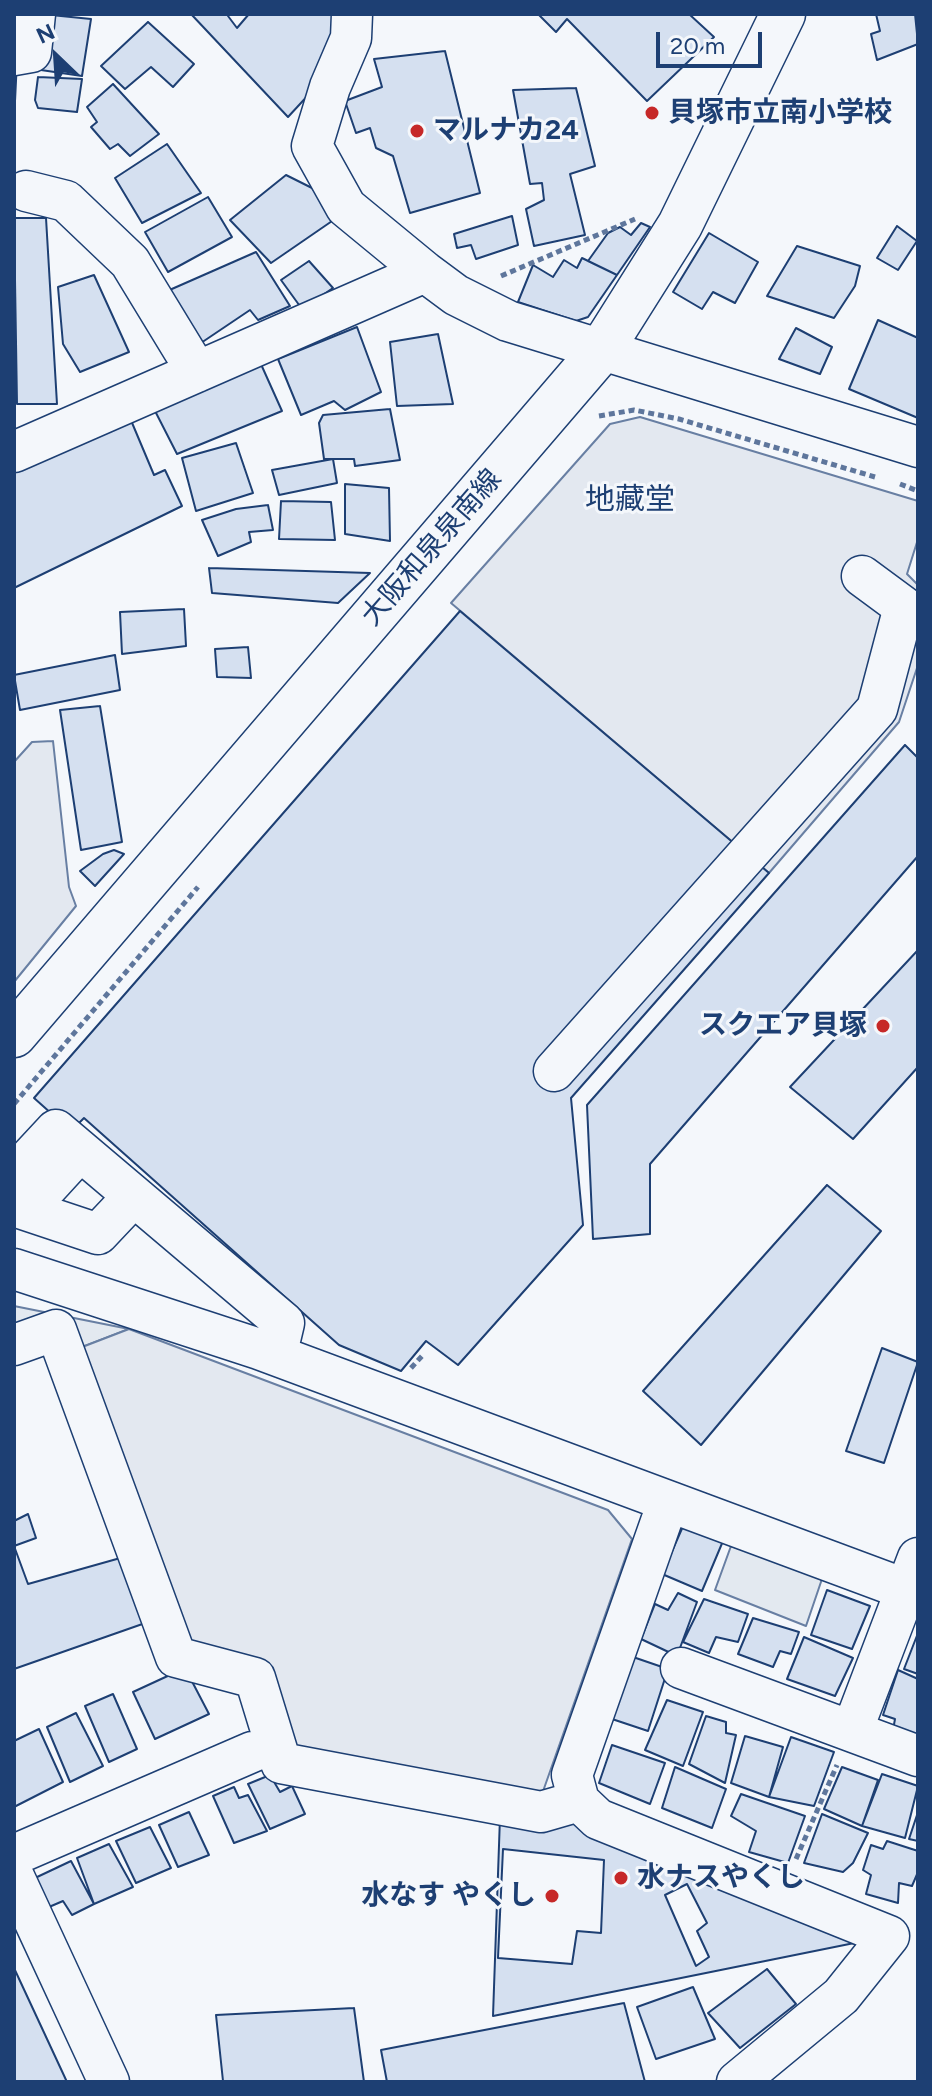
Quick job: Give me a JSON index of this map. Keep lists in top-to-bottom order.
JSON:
{
  "streets": {
    "main road": ["大阪和泉泉南線"]
  },
  "districts": ["地藏堂"],
  "places": [
    "貝塚市立南小学校",
    "マルナカ24",
    "スクエア貝塚",
    "水ナスやくし",
    "水なす やくし"
  ],
  "scale_bar": "20 m",
  "north": "top left"
}
